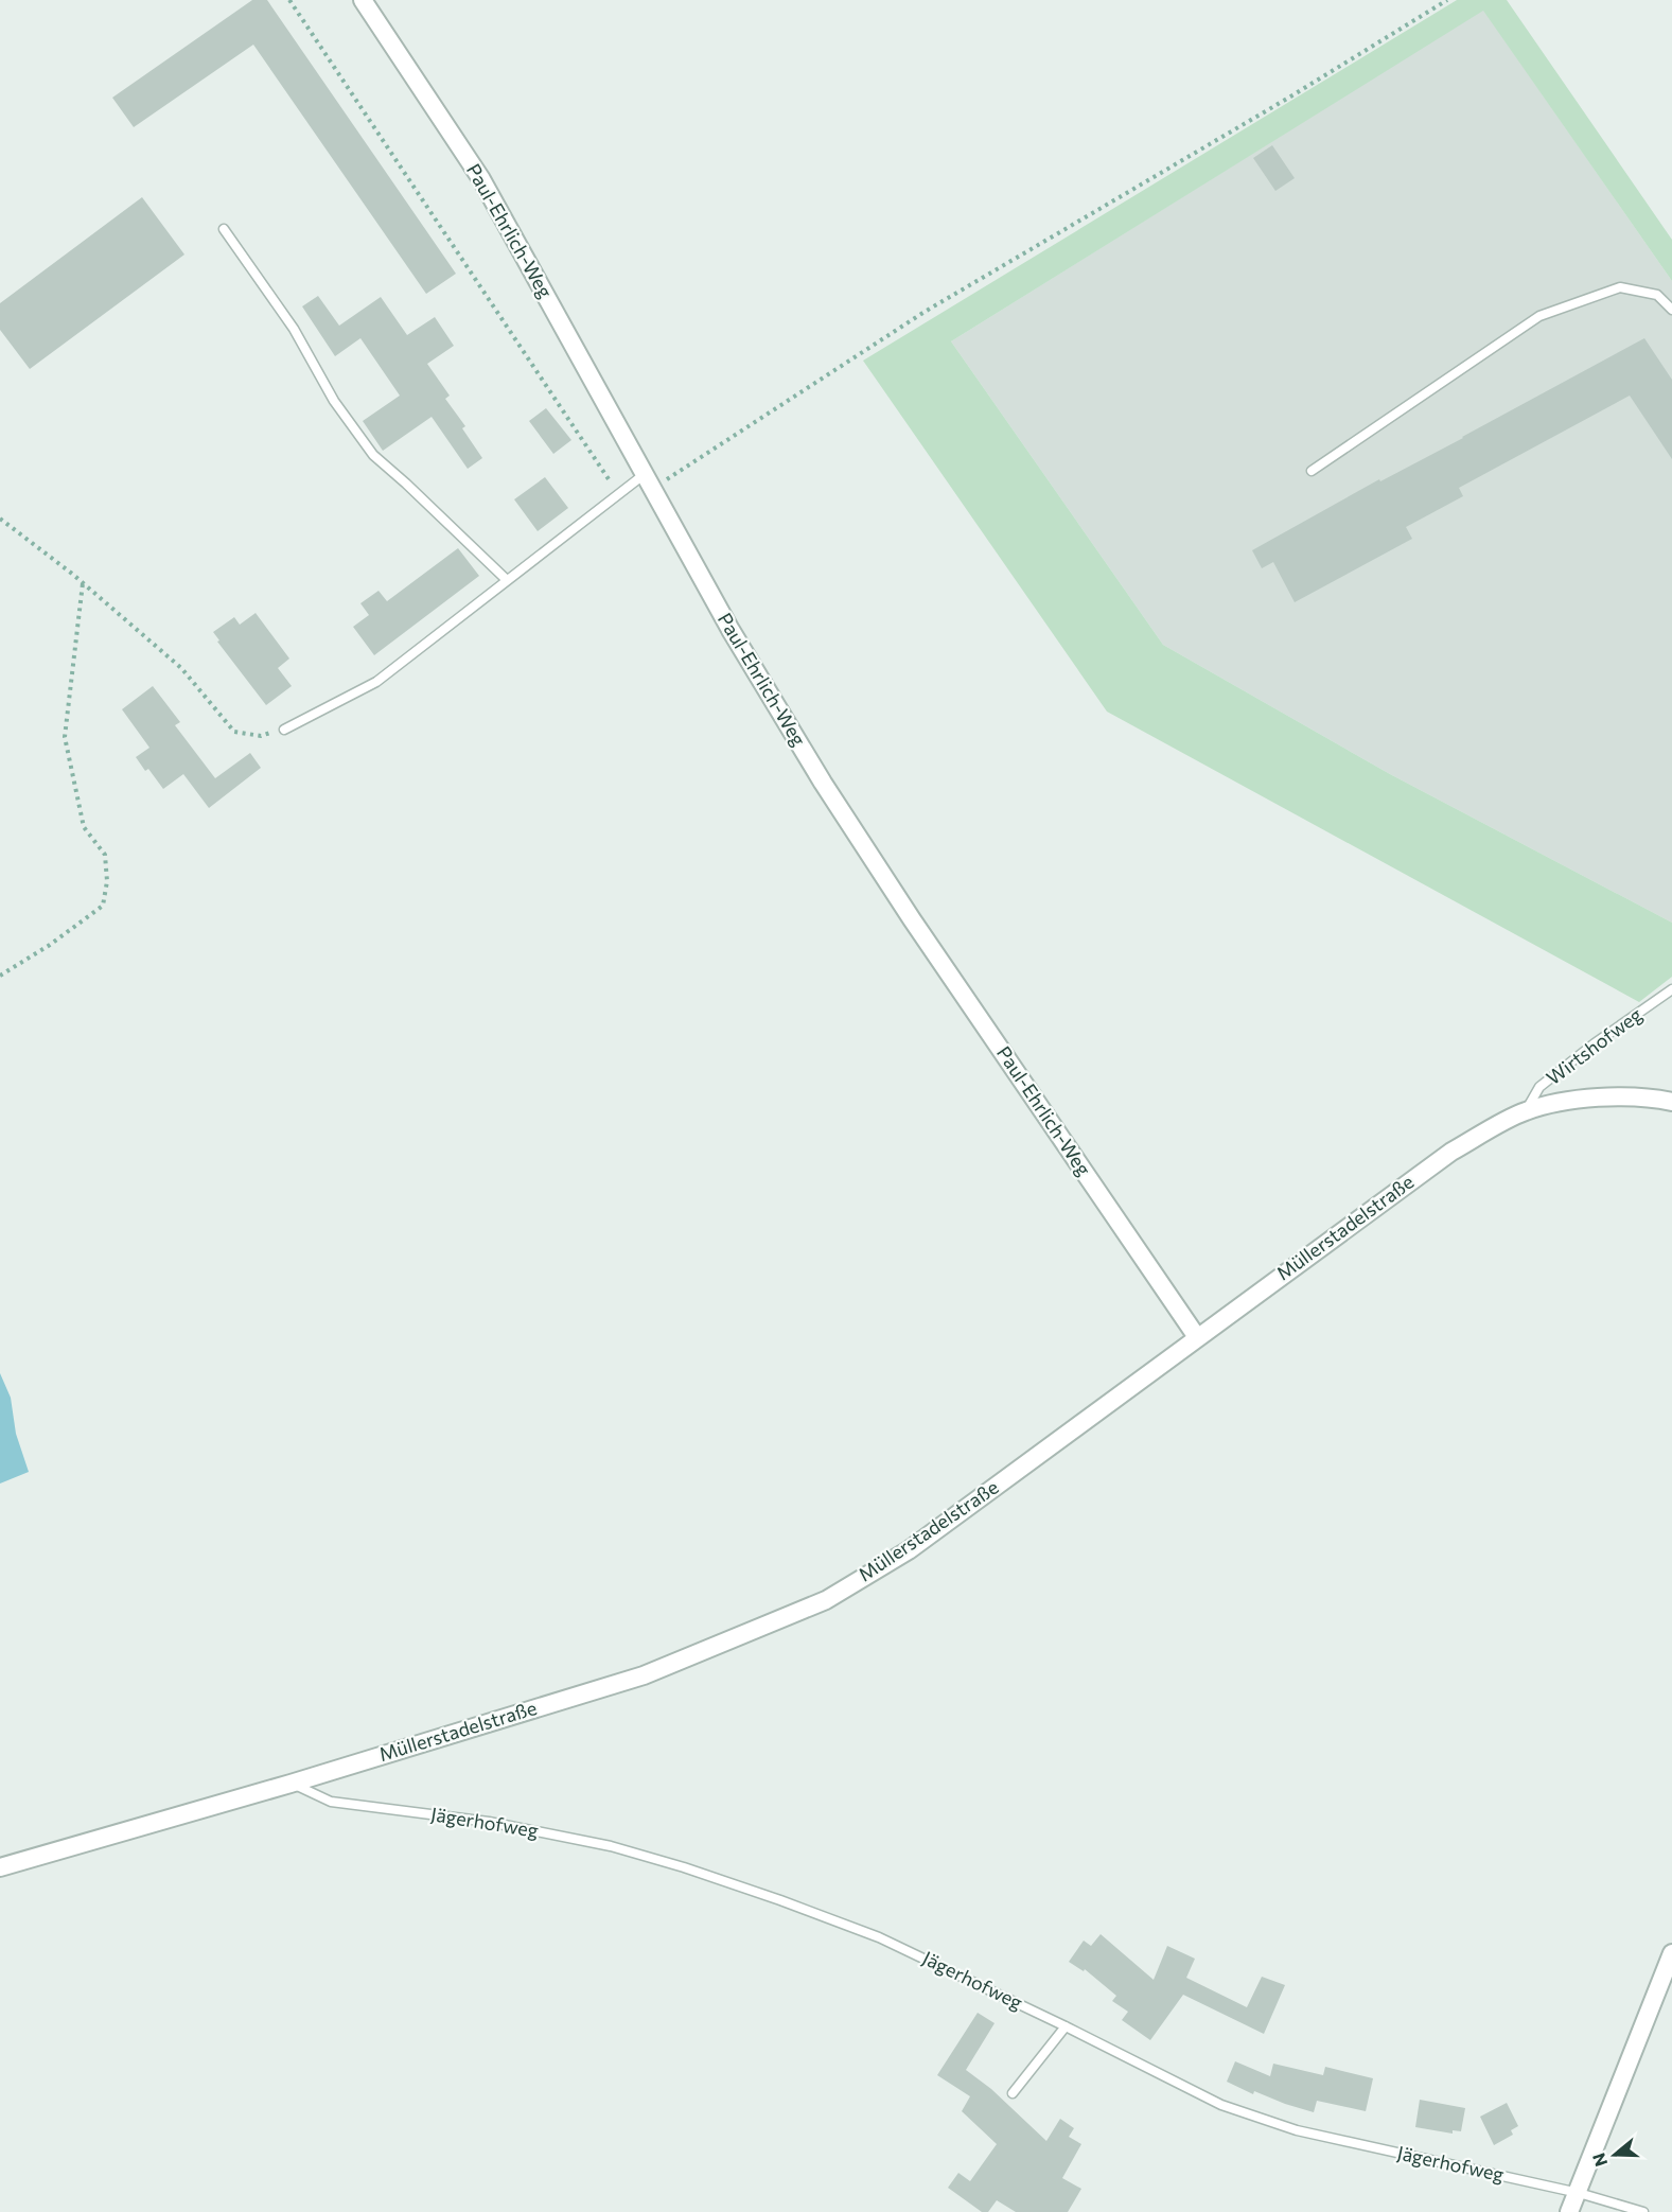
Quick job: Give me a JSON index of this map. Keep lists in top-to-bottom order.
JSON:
{
  "streets": {
    "street": ["Paul-Ehrlich-Weg", "Müllerstadelstraße"],
    "lane": ["Wirtshofweg", "Jägerhofweg"]
  },
  "crossings": [
    ["Paul-Ehrlich-Weg", "Müllerstadelstraße"],
    ["Wirtshofweg", "Müllerstadelstraße"],
    ["Müllerstadelstraße", "Jägerhofweg"]
  ],
  "north": "left"
}
